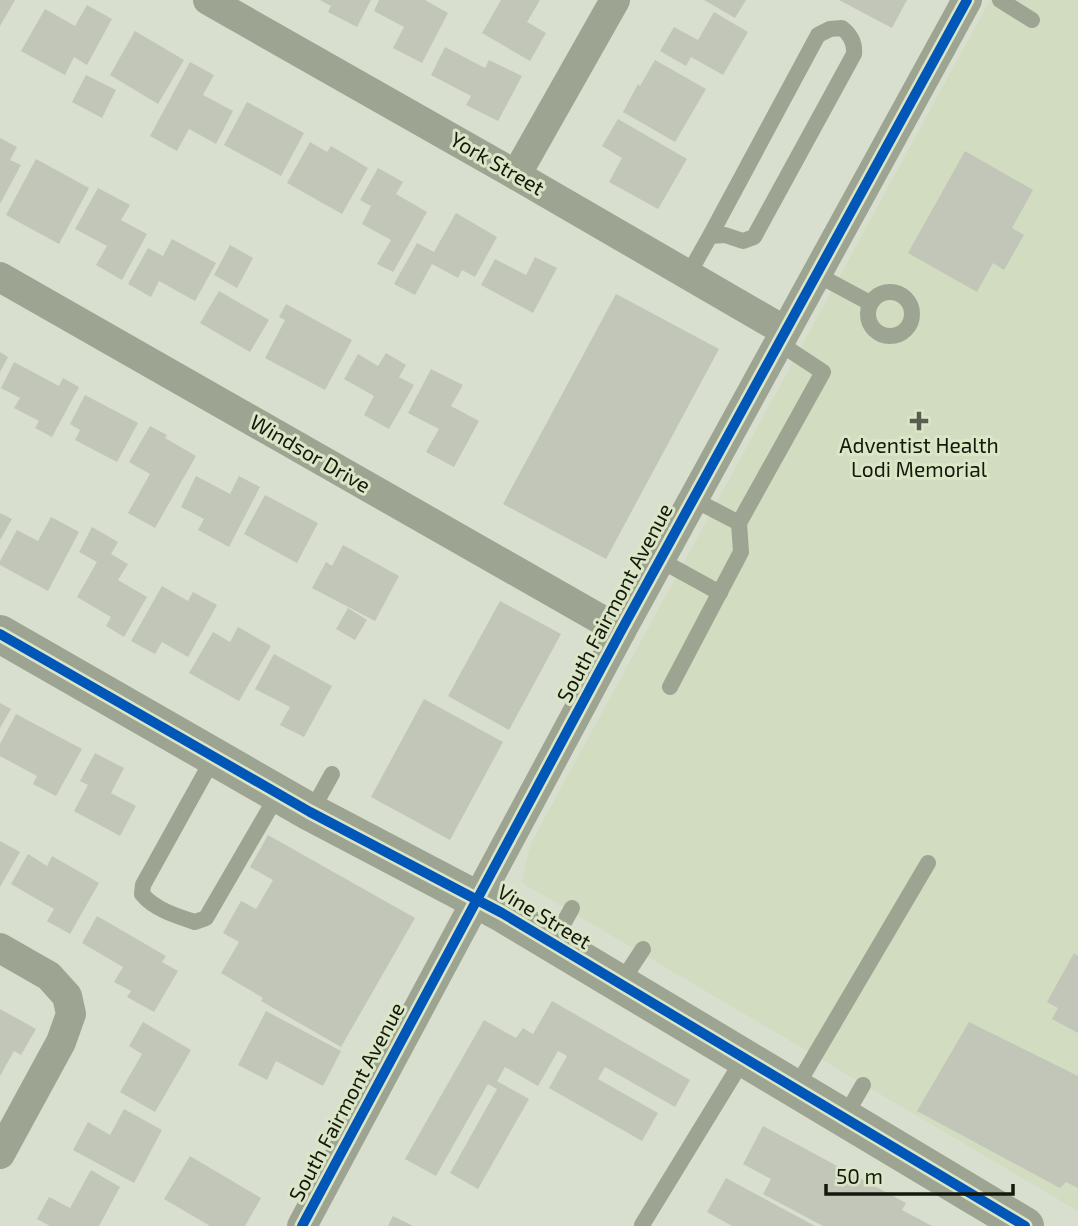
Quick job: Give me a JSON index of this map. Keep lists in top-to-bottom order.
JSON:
{
  "streets": {
    "street": [
      "York Street",
      "Windsor Drive",
      "South Fairmont Avenue",
      "Vine Street"
    ]
  },
  "crossings": [
    ["York Street", "South Fairmont Avenue"],
    ["Windsor Drive", "South Fairmont Avenue"],
    ["South Fairmont Avenue", "Vine Street"]
  ],
  "places": {
    "health": ["Adventist Health Lodi Memorial"]
  },
  "scale_bar": "50 m"
}
